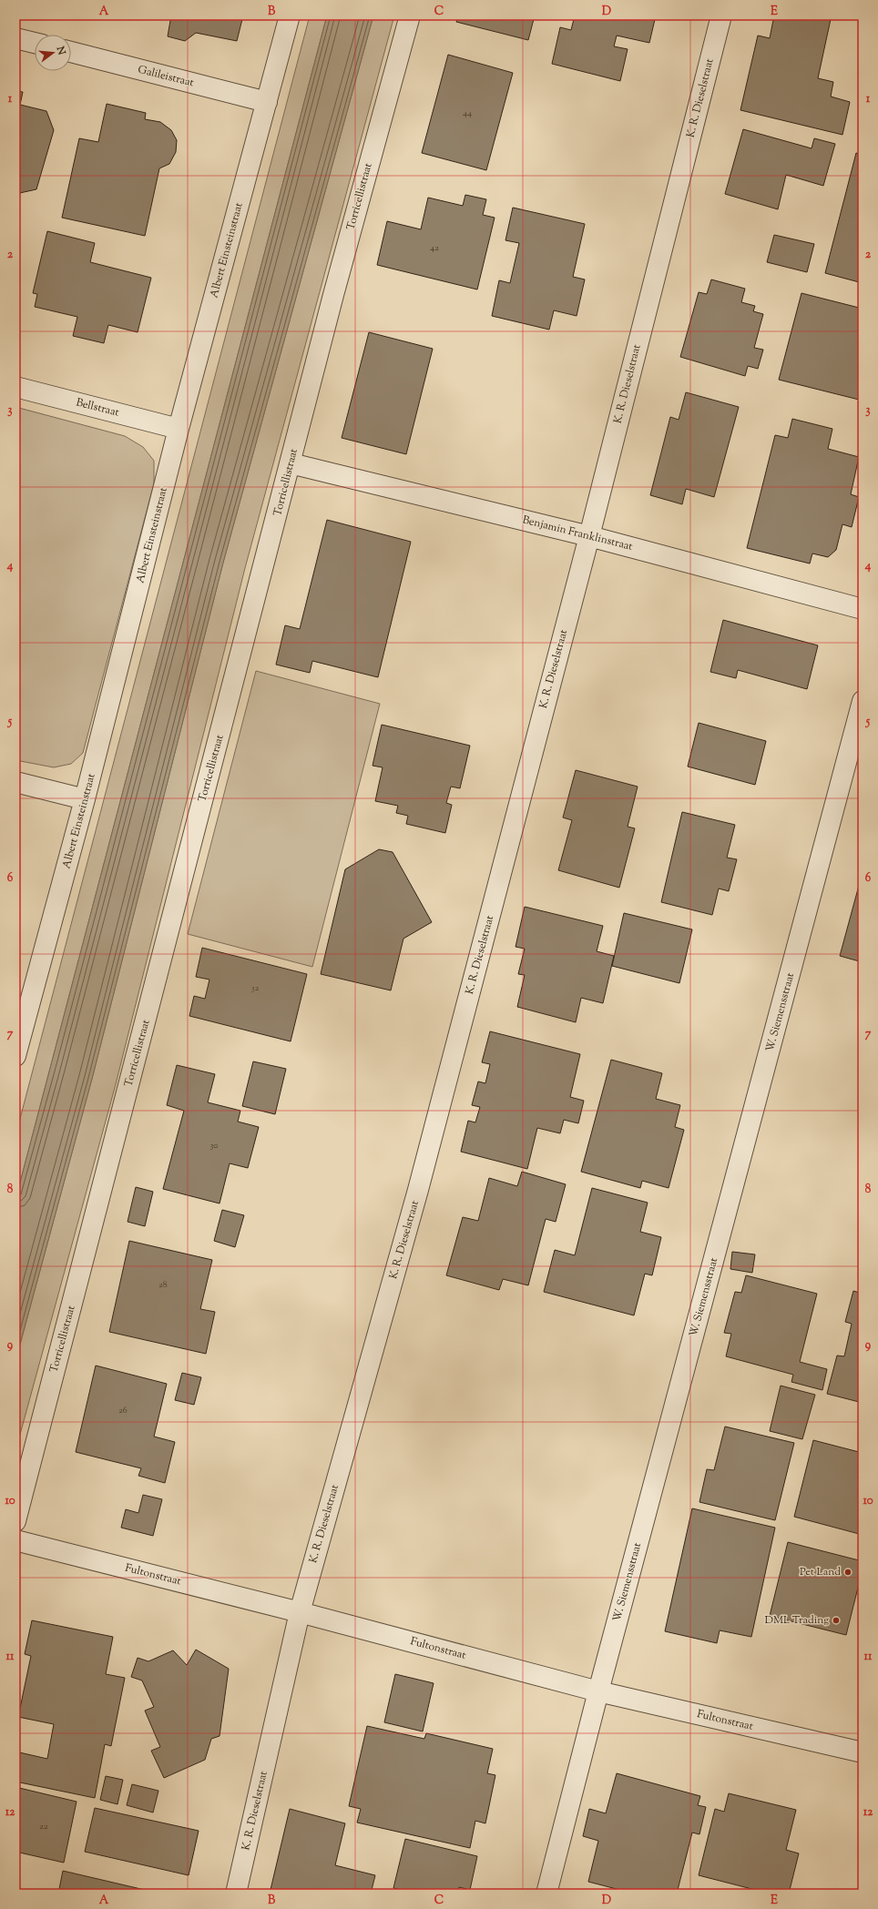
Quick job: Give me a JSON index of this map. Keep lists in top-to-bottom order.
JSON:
{
  "streets": {
    "street": [
      "Galileistraat",
      "K. R. Dieselstraat",
      "Torricellistraat",
      "Albert Einsteinstraat",
      "Bellstraat",
      "Benjamin Franklinstraat",
      "W. Siemensstraat",
      "Fultonstraat"
    ]
  },
  "crossings": [
    ["Galileistraat", "Albert Einsteinstraat"],
    ["K. R. Dieselstraat", "Benjamin Franklinstraat"],
    ["K. R. Dieselstraat", "Fultonstraat"],
    ["Torricellistraat", "Benjamin Franklinstraat"],
    ["Albert Einsteinstraat", "Bellstraat"],
    ["W. Siemensstraat", "Fultonstraat"]
  ],
  "places": ["Pet Land", "DML Trading"],
  "house_numbers": [
    "44",
    "42",
    "32",
    "30",
    "28",
    "26",
    "22"
  ],
  "north": "right",
  "grid": {
    "columns": [
      "A",
      "B",
      "C",
      "D",
      "E"
    ],
    "rows": [
      "1",
      "2",
      "3",
      "4",
      "5",
      "6",
      "7",
      "8",
      "9",
      "10",
      "11",
      "12"
    ]
  }
}
